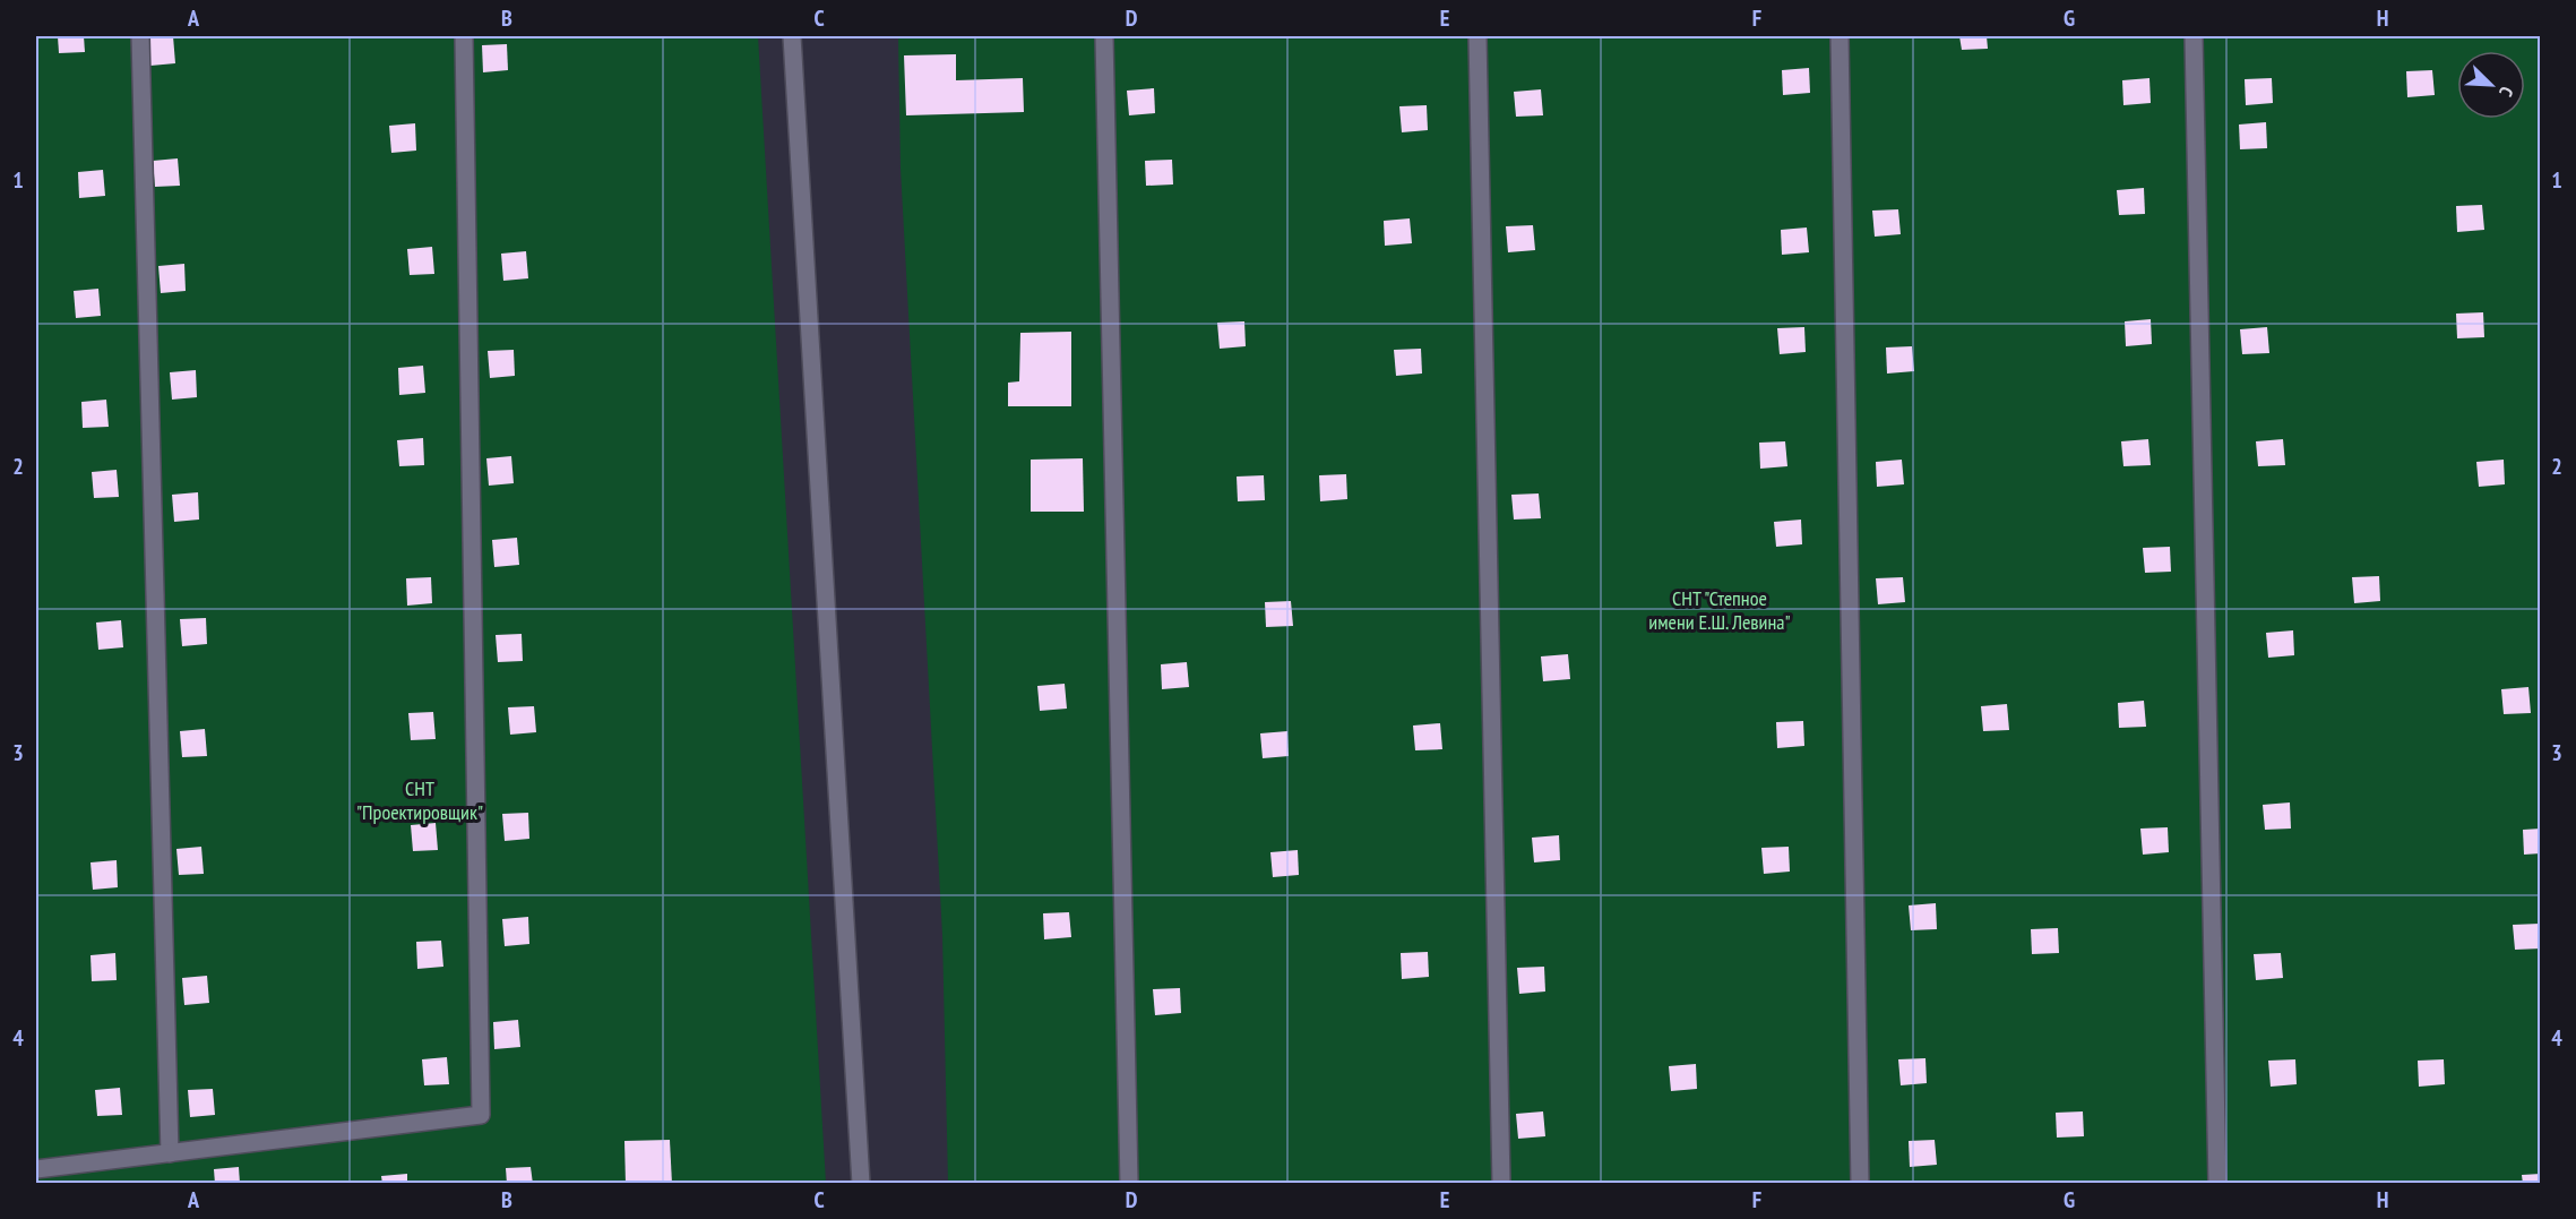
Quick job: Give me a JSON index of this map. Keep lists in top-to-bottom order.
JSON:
{
  "parks": ["СНТ \"Степное имени Е.Ш. Левина\"", "СНТ \"Проектировщик\""],
  "north": "bottom right",
  "grid": {
    "columns": [
      "A",
      "B",
      "C",
      "D",
      "E",
      "F",
      "G",
      "H"
    ],
    "rows": [
      "1",
      "2",
      "3",
      "4"
    ]
  }
}
